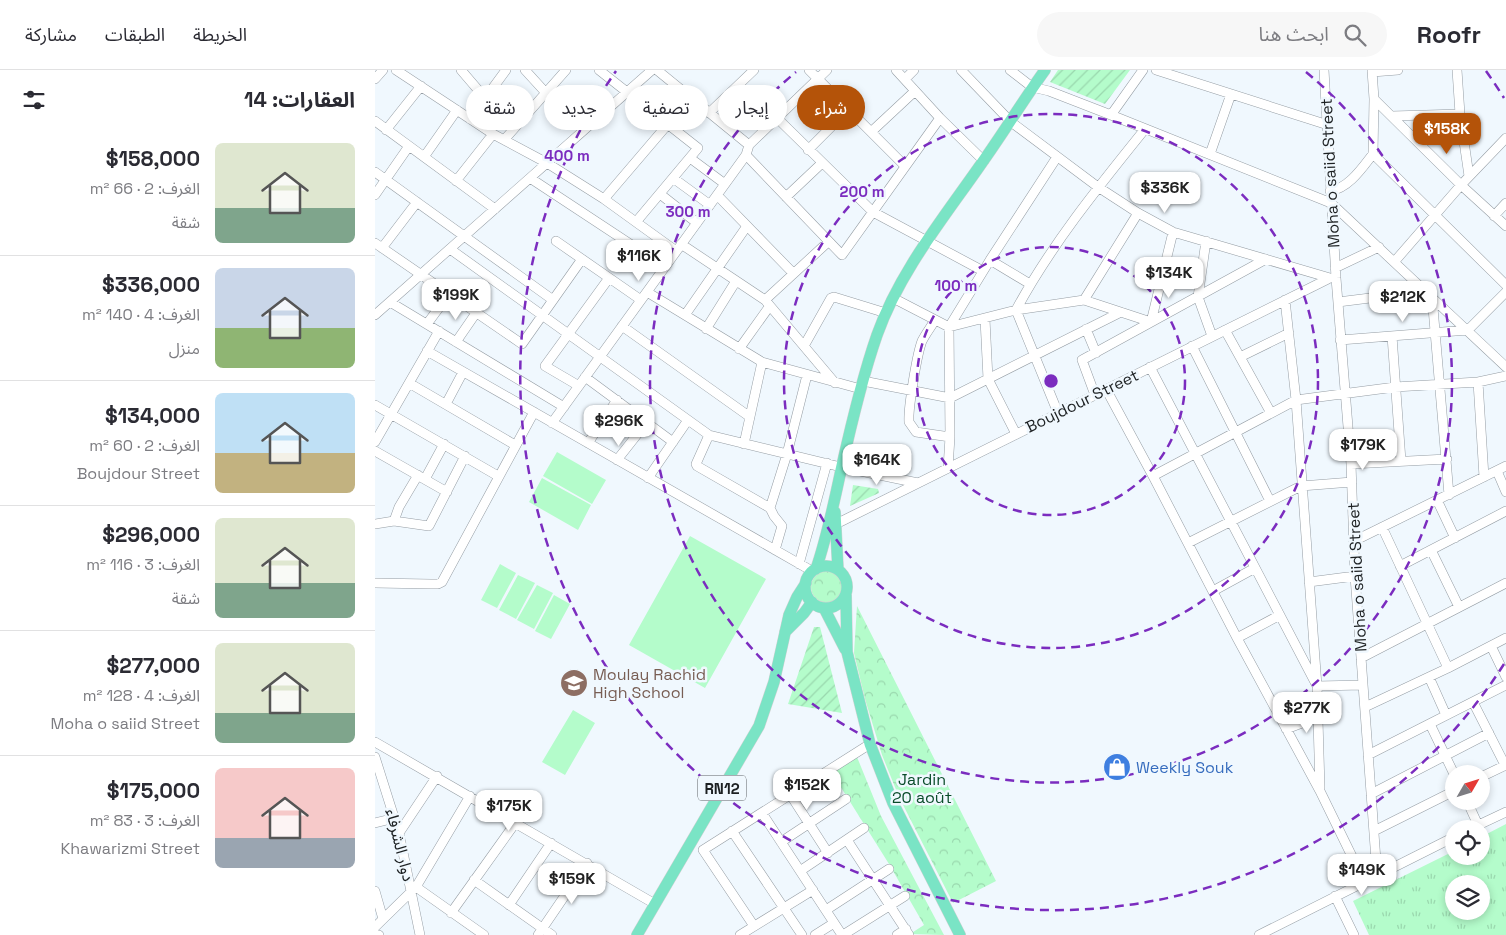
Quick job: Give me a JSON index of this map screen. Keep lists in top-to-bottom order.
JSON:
{
  "streets": {
    "main road": ["RN12"],
    "street": ["Moha o saiid Street", "Boujdour Street", "دوار الشرفاء"]
  },
  "crossings": [
    ["Moha o saiid Street", "Boujdour Street"],
    ["Boujdour Street", "RN12"]
  ],
  "parks": ["Jardin 20 août"],
  "places": {
    "school or university": ["Moulay Rachid High School"],
    "shop": ["Weekly Souk"]
  },
  "north": "top right",
  "page": {
    "header": "Roofr",
    "search": "ابحث هنا",
    "nav": ["الخريطة", "الطبقات", "مشاركة"],
    "heading": "العقارات: 14",
    "chip": [
      "شراء",
      "إيجار",
      "تصفية",
      "جديد",
      "شقة"
    ],
    "price": [
      "$158K",
      "$336K",
      "$116K",
      "$134K",
      "$199K",
      "$212K",
      "$296K",
      "$179K",
      "$164K",
      "$277K",
      "$152K",
      "$175K",
      "$149K",
      "$159K"
    ],
    "list": [
      {
        "name": "$158,000",
        "note": "الغرف: 2 · 66 m² · شقة"
      },
      {
        "name": "$336,000",
        "note": "الغرف: 4 · 140 m² · منزل"
      },
      {
        "name": "$134,000",
        "note": "الغرف: 2 · 60 m² · Boujdour Street"
      },
      {
        "name": "$296,000",
        "note": "الغرف: 3 · 116 m² · شقة"
      },
      {
        "name": "$277,000",
        "note": "الغرف: 4 · 128 m² · Moha o saiid Street"
      },
      {
        "name": "$175,000",
        "note": "الغرف: 3 · 83 m² · Khawarizmi Street"
      }
    ]
  },
  "rings": [
    "400 m",
    "200 m",
    "300 m",
    "100 m"
  ]
}
